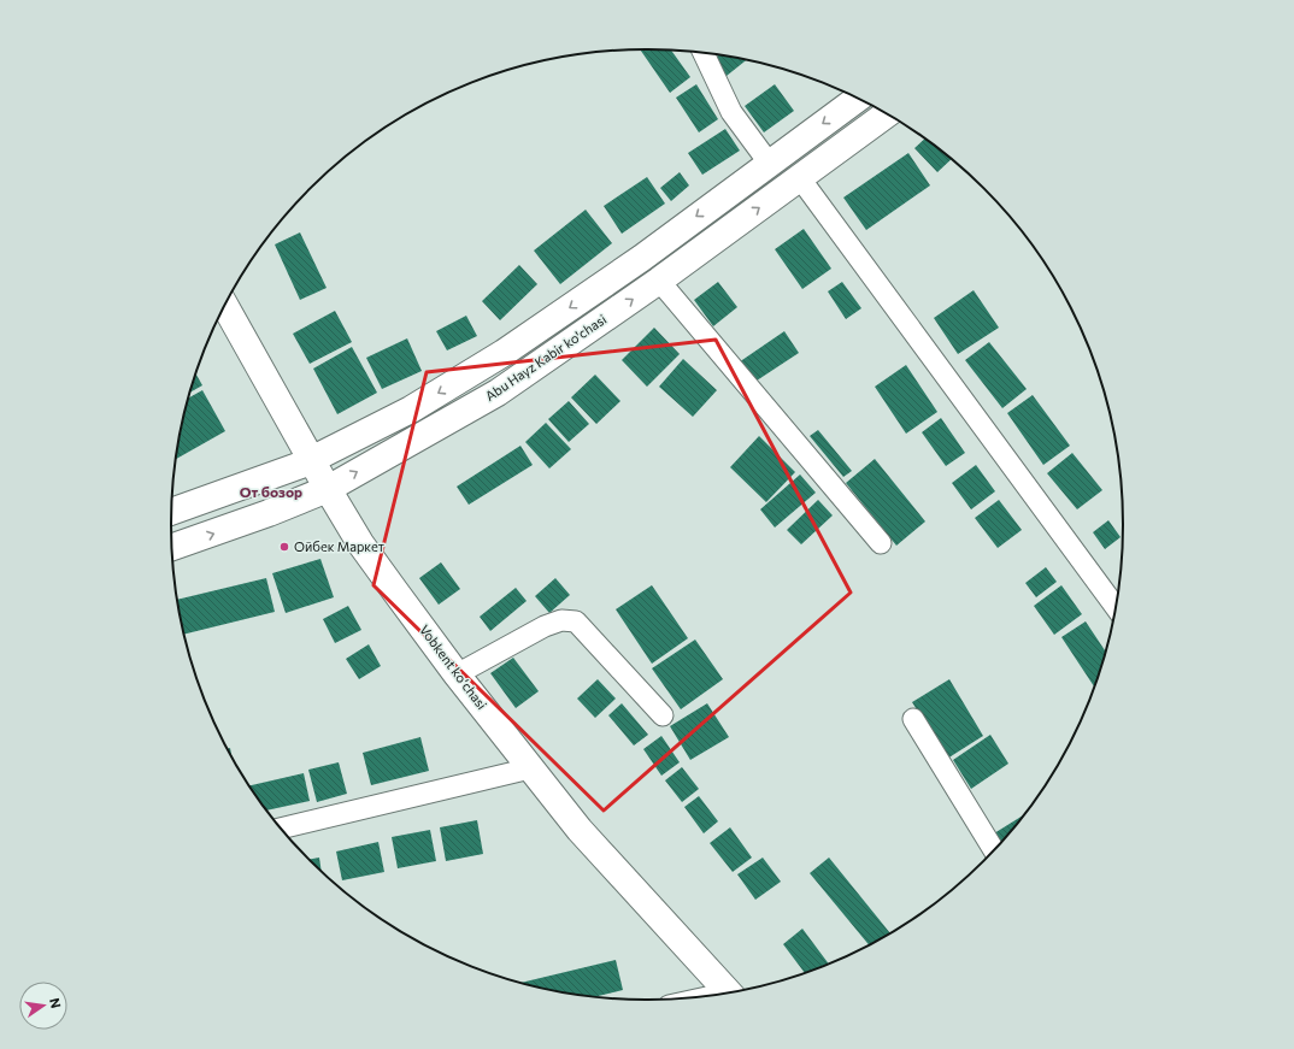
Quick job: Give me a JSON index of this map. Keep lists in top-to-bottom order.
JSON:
{
  "streets": {
    "main road": ["Abu Hayz Kabir ko'chasi", "Vobkent koʻchasi"]
  },
  "crossings": [
    ["Abu Hayz Kabir ko'chasi", "Vobkent koʻchasi"]
  ],
  "districts": ["От бозор"],
  "places": ["Ойбек Маркет"],
  "north": "right"
}
